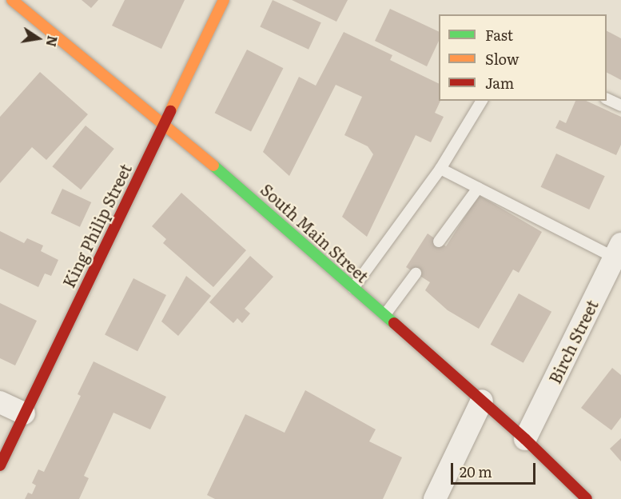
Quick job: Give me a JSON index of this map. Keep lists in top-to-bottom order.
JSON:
{
  "streets": {
    "main road": ["King Philip Street", "South Main Street"],
    "street": ["Birch Street"]
  },
  "crossings": [
    ["King Philip Street", "South Main Street"],
    ["South Main Street", "Birch Street"]
  ],
  "legend": ["Fast", "Slow", "Jam"],
  "scale_bar": "20 m",
  "north": "right"
}
